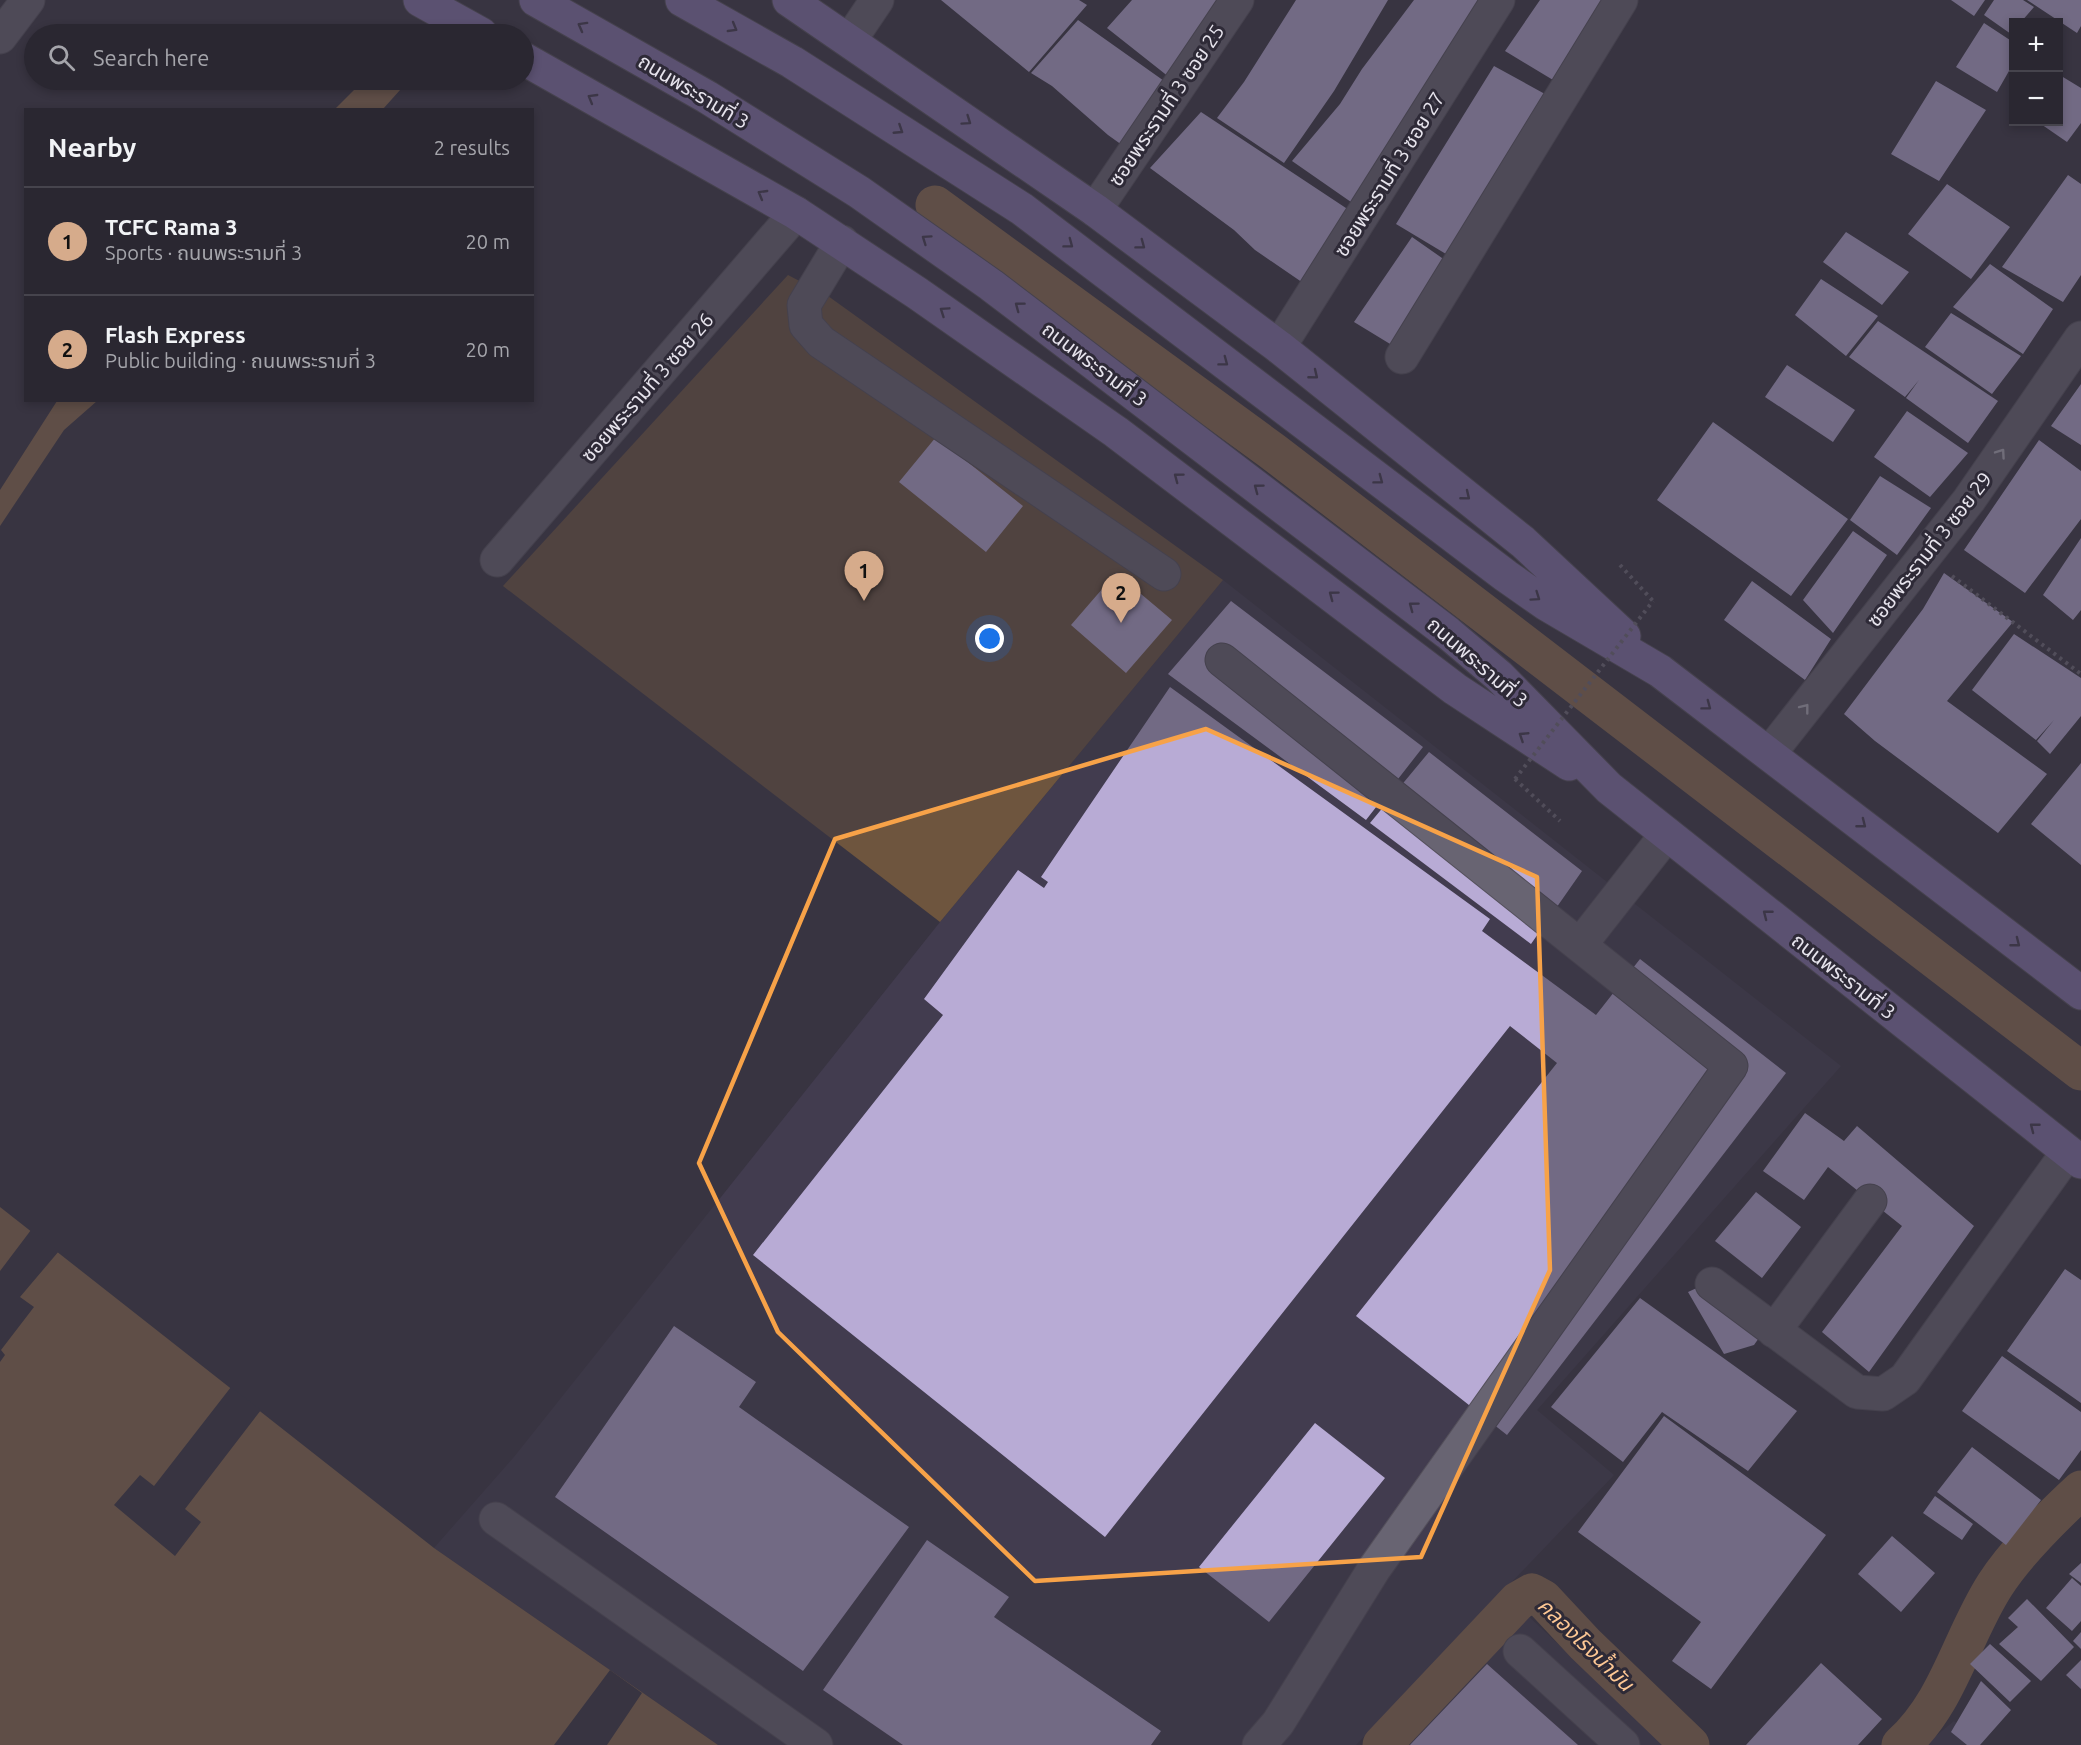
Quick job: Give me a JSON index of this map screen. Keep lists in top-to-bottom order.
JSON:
{
  "streets": {
    "main road": ["ถนนพระรามที่ 3"],
    "street": [
      "ซอยพระรามที่ 3 ซอย 25",
      "ซอยพระรามที่ 3 ซอย 27",
      "ซอยพระรามที่ 3 ซอย 26",
      "ซอยพระรามที่ 3 ซอย 29"
    ]
  },
  "crossings": [
    ["ถนนพระรามที่ 3", "ซอยพระรามที่ 3 ซอย 26"]
  ],
  "one_way": ["ซอยพระรามที่ 3 ซอย 29"],
  "water": ["คลองโรงน้ำมัน"],
  "page": {
    "map_buttons": ["+", "−"],
    "search": "Search here",
    "heading": ["Nearby", "2 results"],
    "list": [
      {
        "mark": "1",
        "name": "TCFC Rama 3",
        "note": "Sports · ถนนพระรามที่ 3",
        "value": "20 m"
      },
      {
        "mark": "2",
        "name": "Flash Express",
        "note": "Public building · ถนนพระรามที่ 3",
        "value": "20 m"
      }
    ],
    "pins": ["1", "2"]
  }
}
